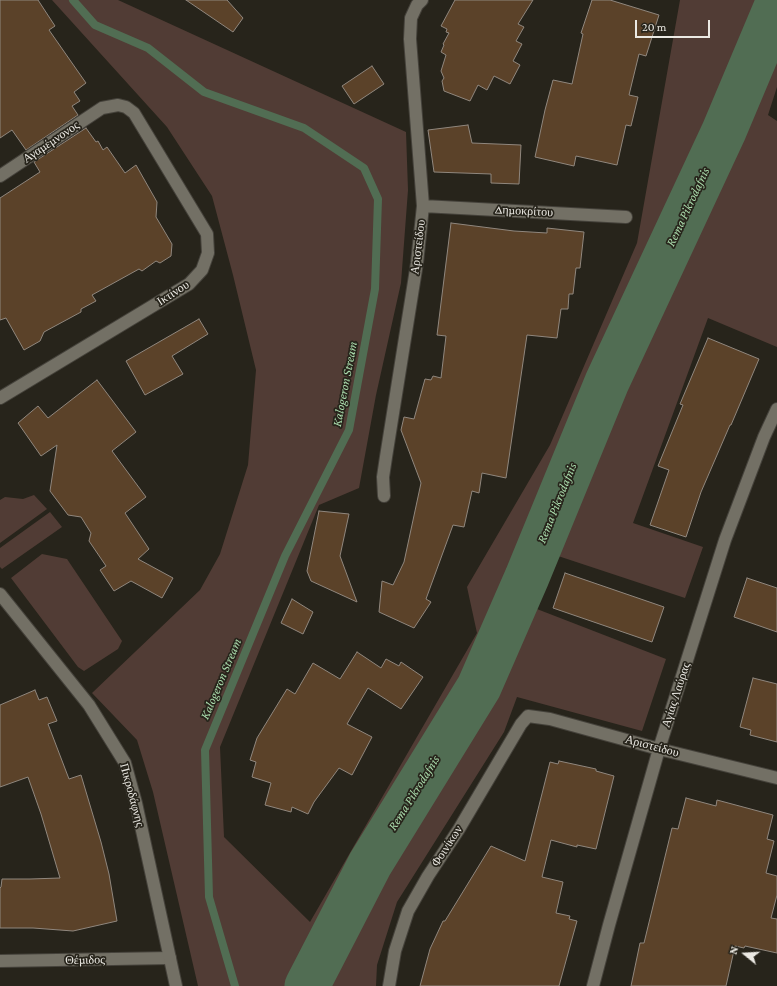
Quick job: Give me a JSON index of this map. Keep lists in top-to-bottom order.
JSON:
{
  "streets": {
    "street": [
      "Αγαμέμνονος",
      "Δημοκρίτου",
      "Αριστείδου",
      "Ικτίνου",
      "Αγίας Λαύρας",
      "Πικροδάφνης",
      "Φοινίκων",
      "Θέμιδος"
    ]
  },
  "crossings": [
    ["Αγαμέμνονος", "Ικτίνου"],
    ["Δημοκρίτου", "Αριστείδου"],
    ["Αριστείδου", "Αγίας Λαύρας"],
    ["Αριστείδου", "Φοινίκων"],
    ["Πικροδάφνης", "Θέμιδος"]
  ],
  "water": ["Rema Pikrodafnis", "Kalogeron Stream"],
  "scale_bar": "20 m",
  "north": "left"
}
